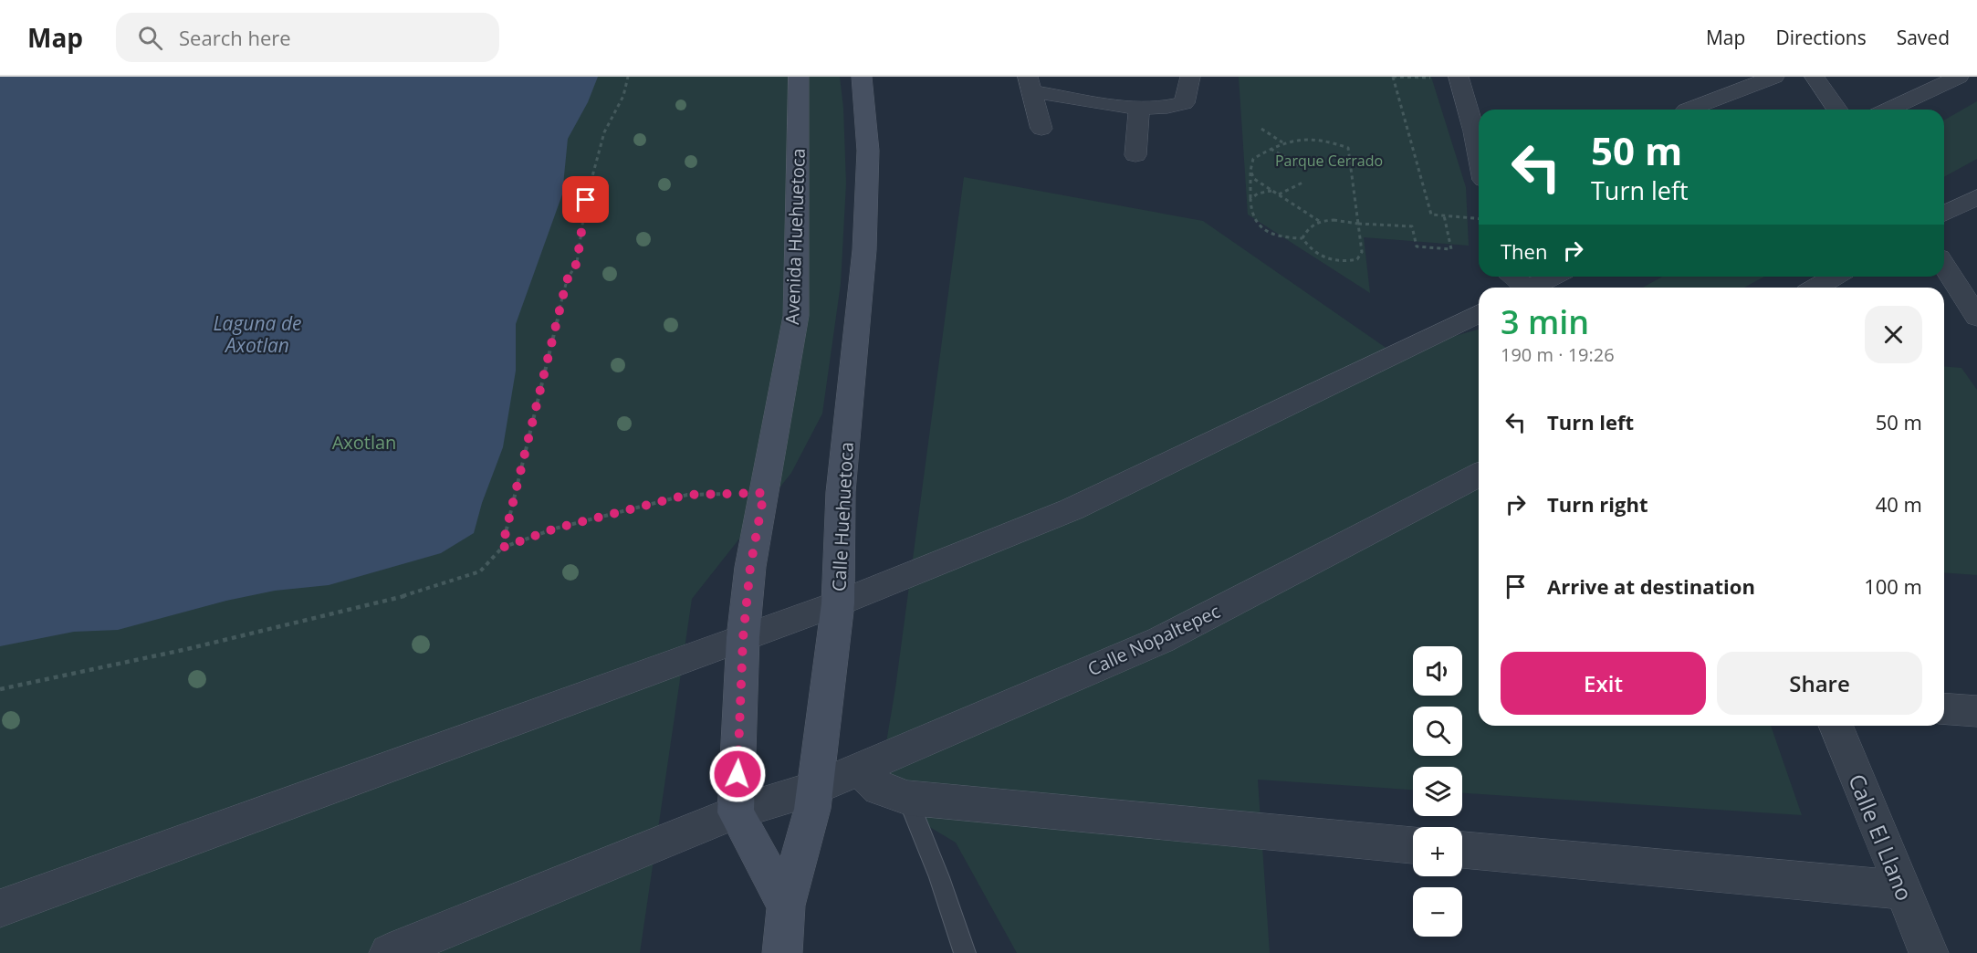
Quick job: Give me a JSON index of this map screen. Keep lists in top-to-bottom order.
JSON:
{
  "streets": {
    "main road": ["Avenida Huehuetoca", "Calle Huehuetoca"],
    "street": ["Calle Nopaltepec", "Calle El Llano"]
  },
  "crossings": [
    ["Avenida Huehuetoca", "Calle Nopaltepec"],
    ["Calle Huehuetoca", "Calle Nopaltepec"]
  ],
  "water": ["Laguna de Axotlan"],
  "parks": ["Parque Cerrado", "Axotlan"],
  "page": {
    "header": "Map",
    "search": "Search here",
    "nav": ["Map", "Directions", "Saved"],
    "turn": ["50 m", "Turn left"],
    "then": "Then",
    "heading": ["3 min", "190 m · 19:26"],
    "list": [
      {
        "name": "Turn left",
        "value": "50 m"
      },
      {
        "name": "Turn right",
        "value": "40 m"
      },
      {
        "name": "Arrive at destination",
        "value": "100 m"
      }
    ],
    "buttons": ["Exit", "Share"],
    "map_buttons": ["+", "−"]
  }
}
